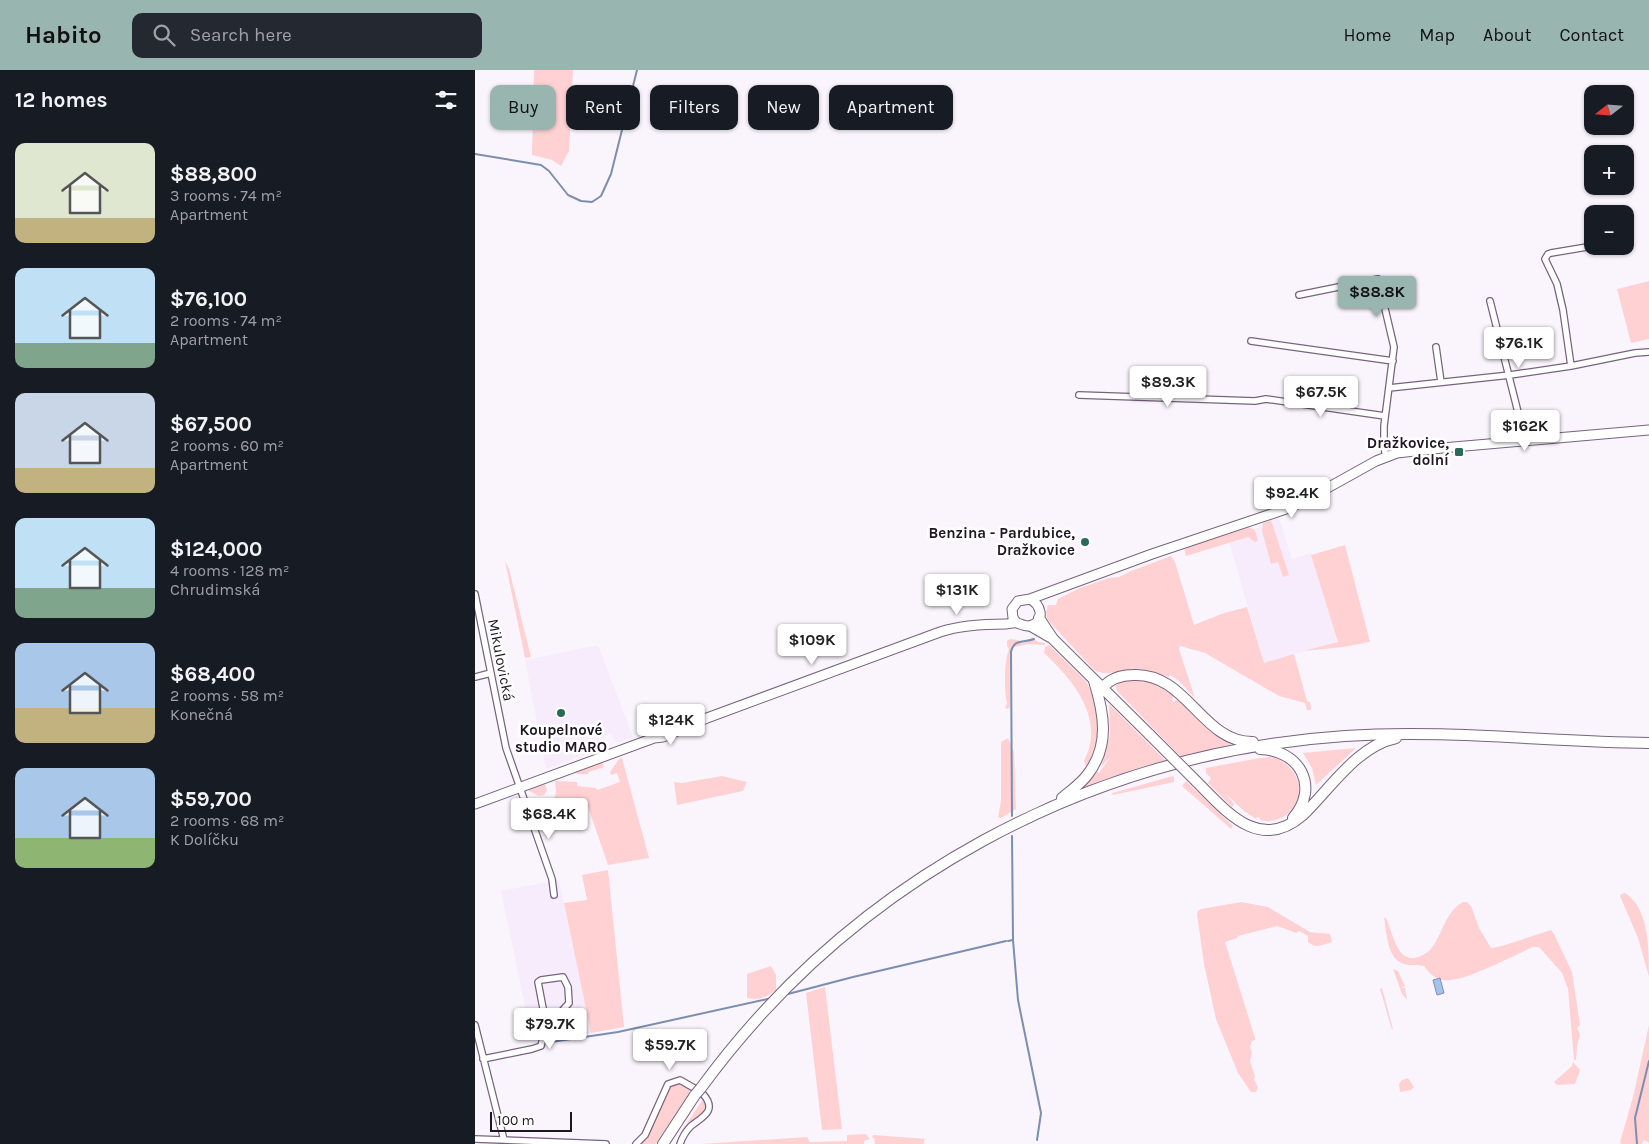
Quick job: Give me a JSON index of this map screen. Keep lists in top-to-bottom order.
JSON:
{
  "streets": {
    "street": ["Mikulovická"]
  },
  "places": {
    "transit": ["Dražkovice, dolní"],
    "other": ["Benzina - Pardubice, Dražkovice", "Koupelnové studio MARO"]
  },
  "scale_bar": "100 m",
  "north": "left",
  "page": {
    "header": "Habito",
    "search": "Search here",
    "nav": [
      "Home",
      "Map",
      "About",
      "Contact"
    ],
    "heading": "12 homes",
    "map_buttons": ["+", "−"],
    "chip": [
      "Buy",
      "Rent",
      "Filters",
      "New",
      "Apartment"
    ],
    "list": [
      {
        "name": "$88,800",
        "note": "3 rooms · 74 m² · Apartment"
      },
      {
        "name": "$76,100",
        "note": "2 rooms · 74 m² · Apartment"
      },
      {
        "name": "$67,500",
        "note": "2 rooms · 60 m² · Apartment"
      },
      {
        "name": "$124,000",
        "note": "4 rooms · 128 m² · Chrudimská"
      },
      {
        "name": "$68,400",
        "note": "2 rooms · 58 m² · Konečná"
      },
      {
        "name": "$59,700",
        "note": "2 rooms · 68 m² · K Dolíčku"
      }
    ],
    "price": [
      "$88.8K",
      "$76.1K",
      "$89.3K",
      "$67.5K",
      "$162K",
      "$92.4K",
      "$131K",
      "$109K",
      "$124K",
      "$68.4K",
      "$79.7K",
      "$59.7K"
    ],
    "scale": "100 m"
  }
}
